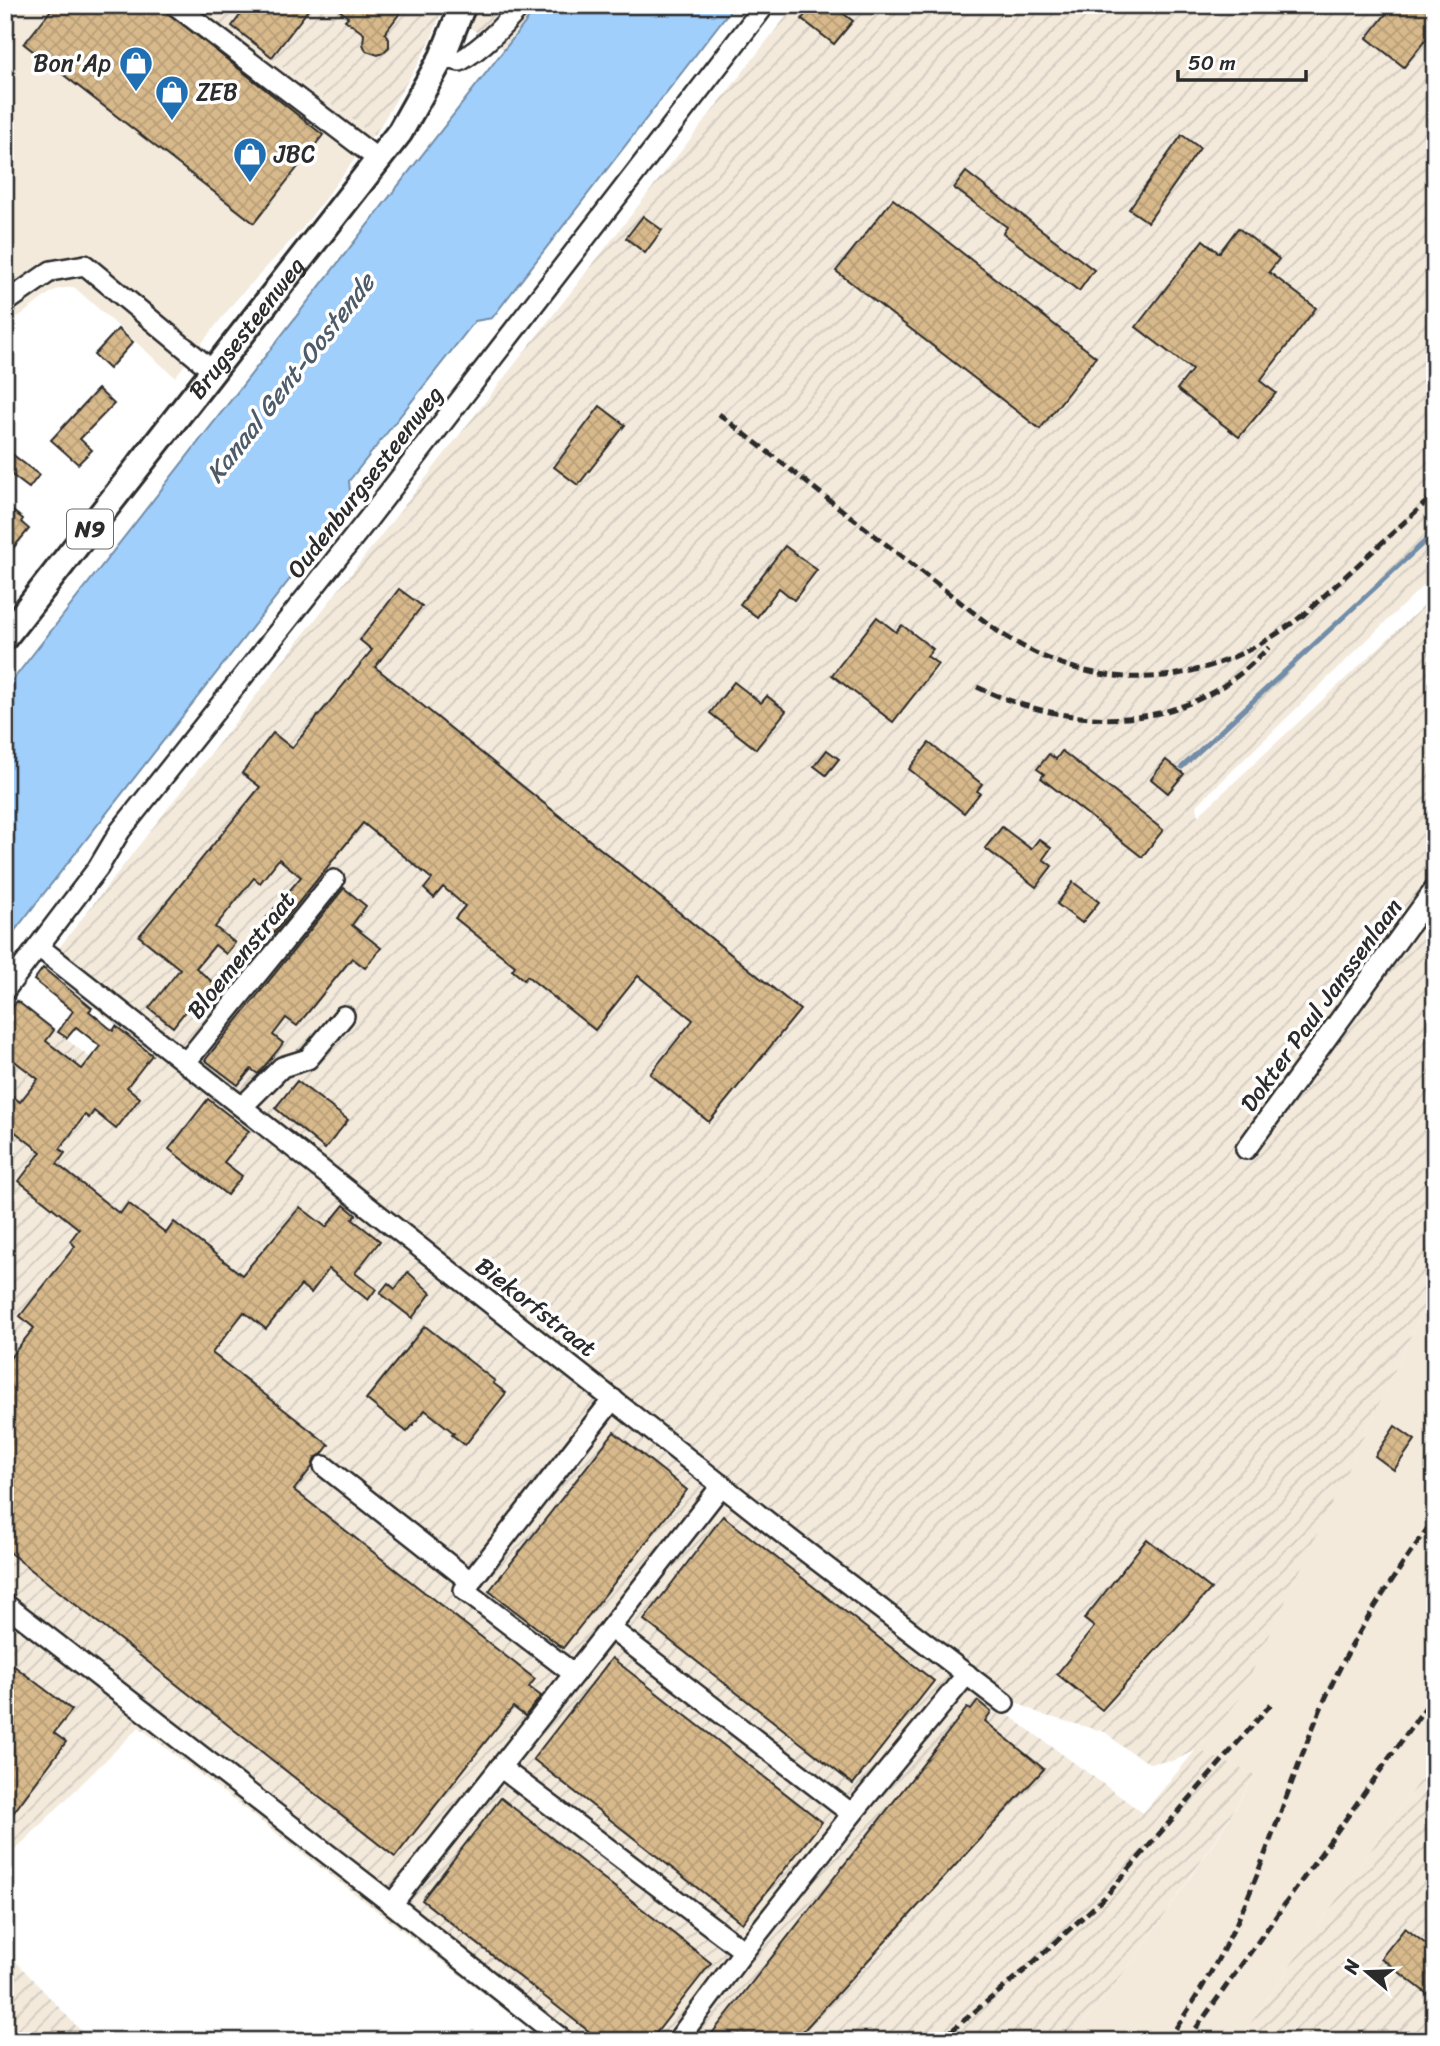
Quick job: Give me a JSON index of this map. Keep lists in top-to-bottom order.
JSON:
{
  "streets": {
    "main road": ["Brugsesteenweg", "N9"],
    "street": [
      "Oudenburgsesteenweg",
      "Bloemenstraat",
      "Dokter Paul Janssenlaan",
      "Biekorfstraat"
    ]
  },
  "crossings": [
    ["Oudenburgsesteenweg", "Biekorfstraat"],
    ["Bloemenstraat", "Biekorfstraat"]
  ],
  "water": ["Kanaal Gent-Oostende"],
  "places": {
    "shop": ["Bon'Ap", "ZEB", "JBC"]
  },
  "scale_bar": "50 m",
  "north": "left"
}
